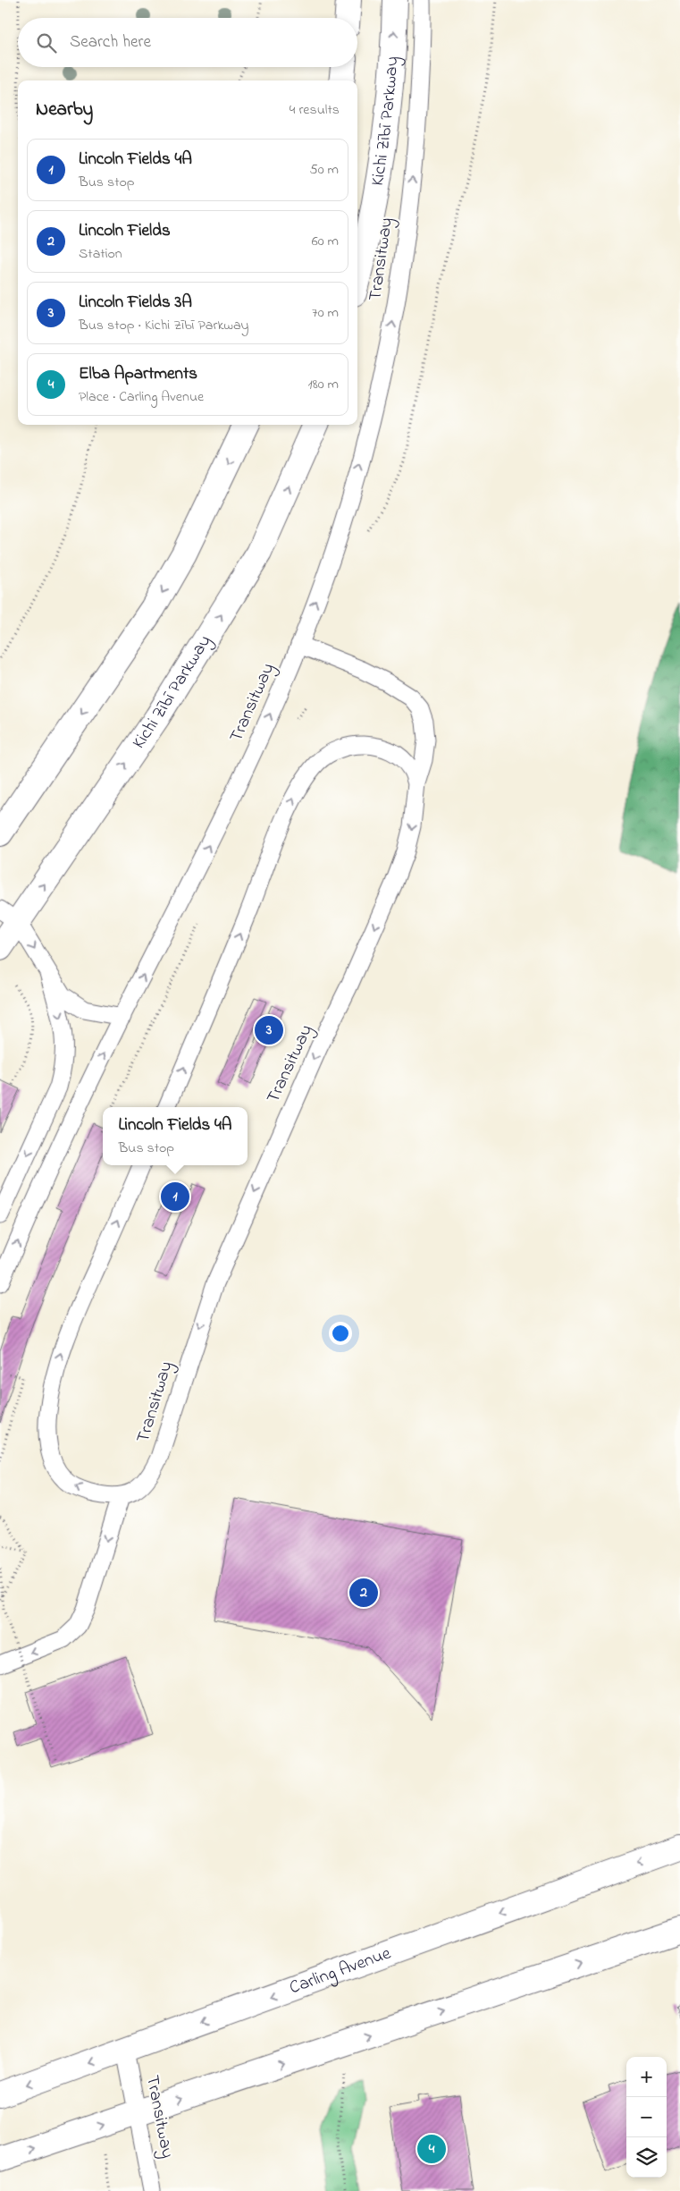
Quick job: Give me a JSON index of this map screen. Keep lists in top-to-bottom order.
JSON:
{
  "streets": {
    "main road": ["Kichi Zībī Parkway", "Carling Avenue"],
    "lane": ["Transitway"]
  },
  "crossings": [
    ["Transitway", "Carling Avenue"]
  ],
  "page": {
    "search": "Search here",
    "heading": ["Nearby", "4 results"],
    "list": [
      {
        "mark": "1",
        "name": "Lincoln Fields 4A",
        "note": "Bus stop",
        "value": "50 m"
      },
      {
        "mark": "2",
        "name": "Lincoln Fields",
        "note": "Station",
        "value": "60 m"
      },
      {
        "mark": "3",
        "name": "Lincoln Fields 3A",
        "note": "Bus stop · Kichi Zībī Parkway",
        "value": "70 m"
      },
      {
        "mark": "4",
        "name": "Elba Apartments",
        "note": "Place · Carling Avenue",
        "value": "180 m"
      }
    ],
    "pins": [
      "3",
      "1",
      "2",
      "4"
    ],
    "popup": ["Lincoln Fields 4A", "Bus stop"],
    "map_buttons": ["+", "−"]
  }
}
